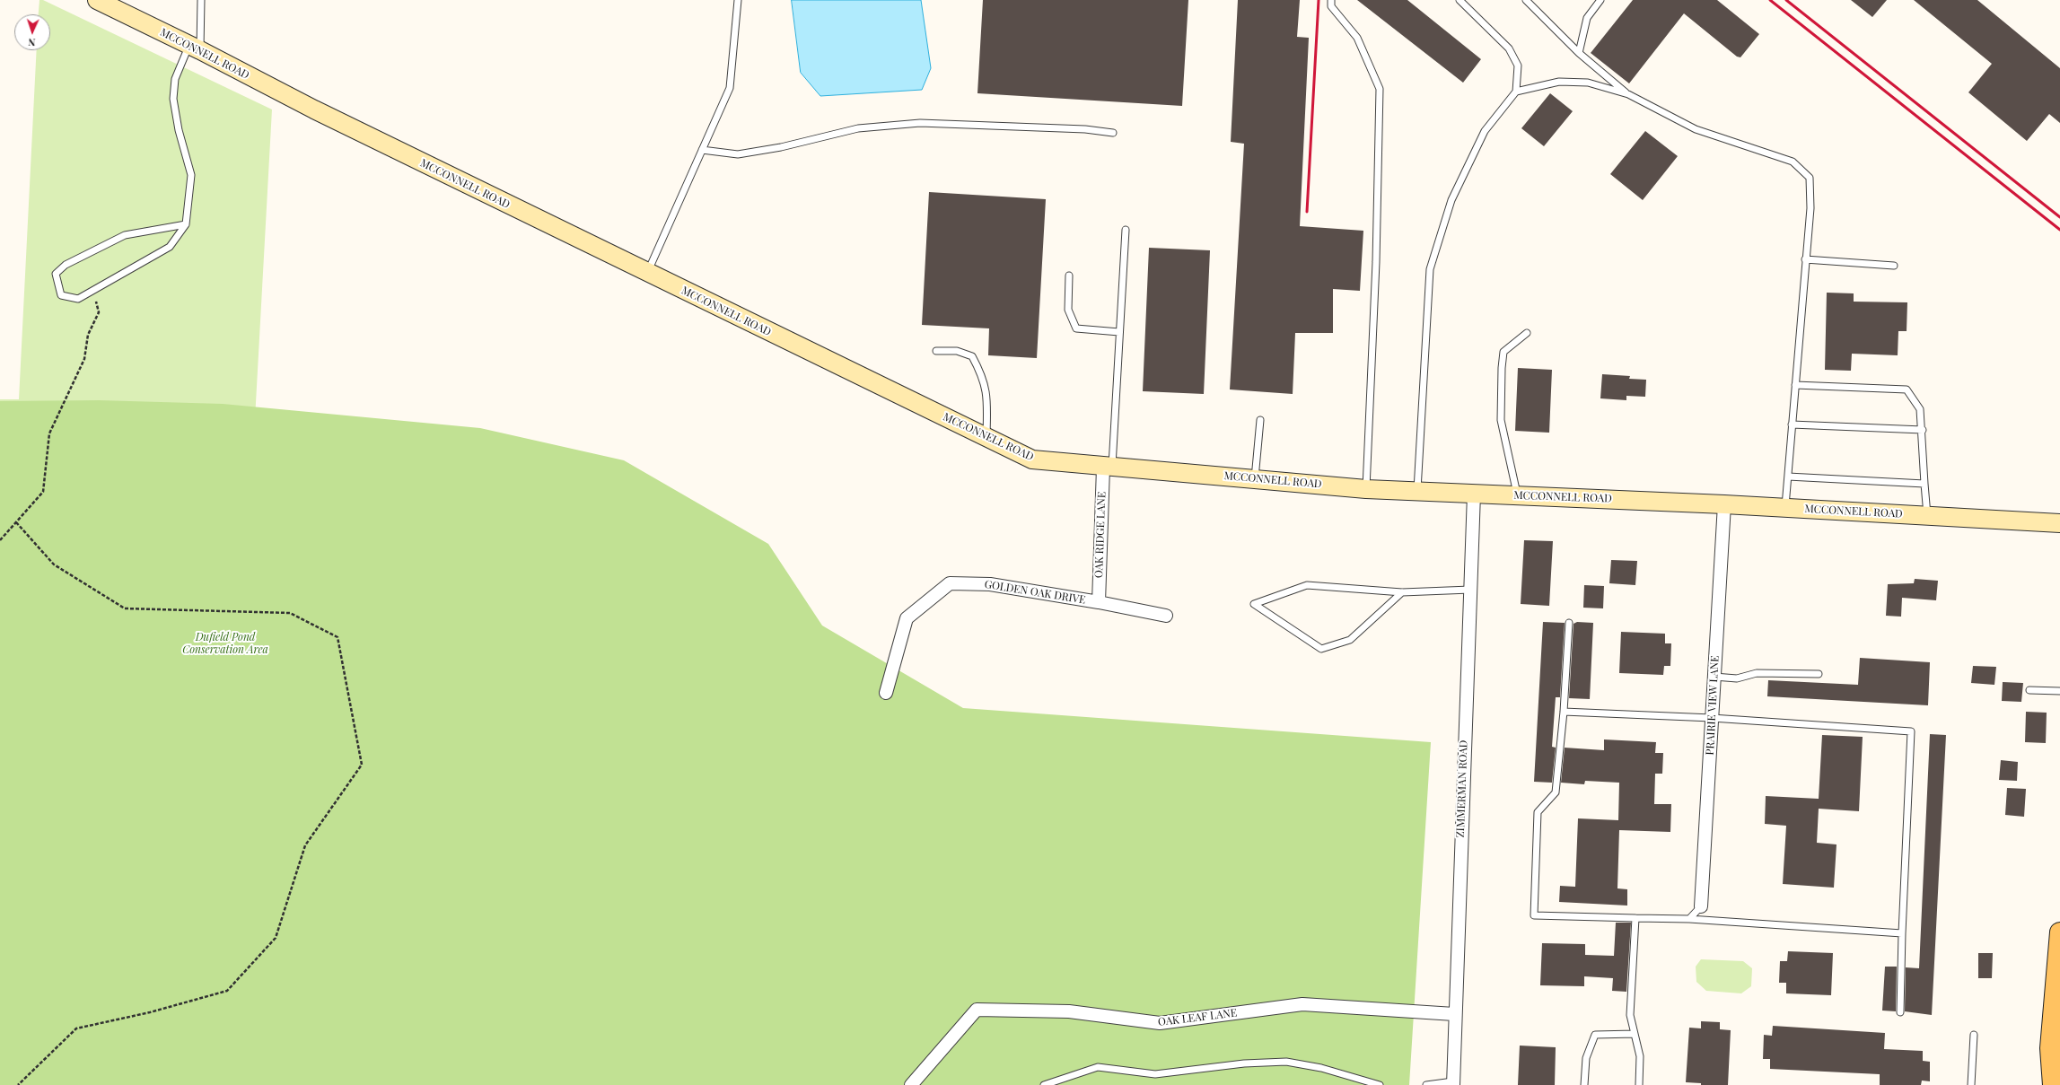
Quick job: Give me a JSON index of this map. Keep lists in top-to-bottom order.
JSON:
{
  "streets": {
    "street": [
      "MCCONNELL ROAD",
      "OAK RIDGE LANE",
      "GOLDEN OAK DRIVE",
      "PRAIRIE VIEW LANE",
      "ZIMMERMAN ROAD",
      "OAK LEAF LANE"
    ]
  },
  "crossings": [
    ["MCCONNELL ROAD", "OAK RIDGE LANE"],
    ["MCCONNELL ROAD", "PRAIRIE VIEW LANE"],
    ["MCCONNELL ROAD", "ZIMMERMAN ROAD"],
    ["OAK RIDGE LANE", "GOLDEN OAK DRIVE"],
    ["ZIMMERMAN ROAD", "OAK LEAF LANE"]
  ],
  "parks": ["Dufield Pond Conservation Area"],
  "north": "bottom"
}
